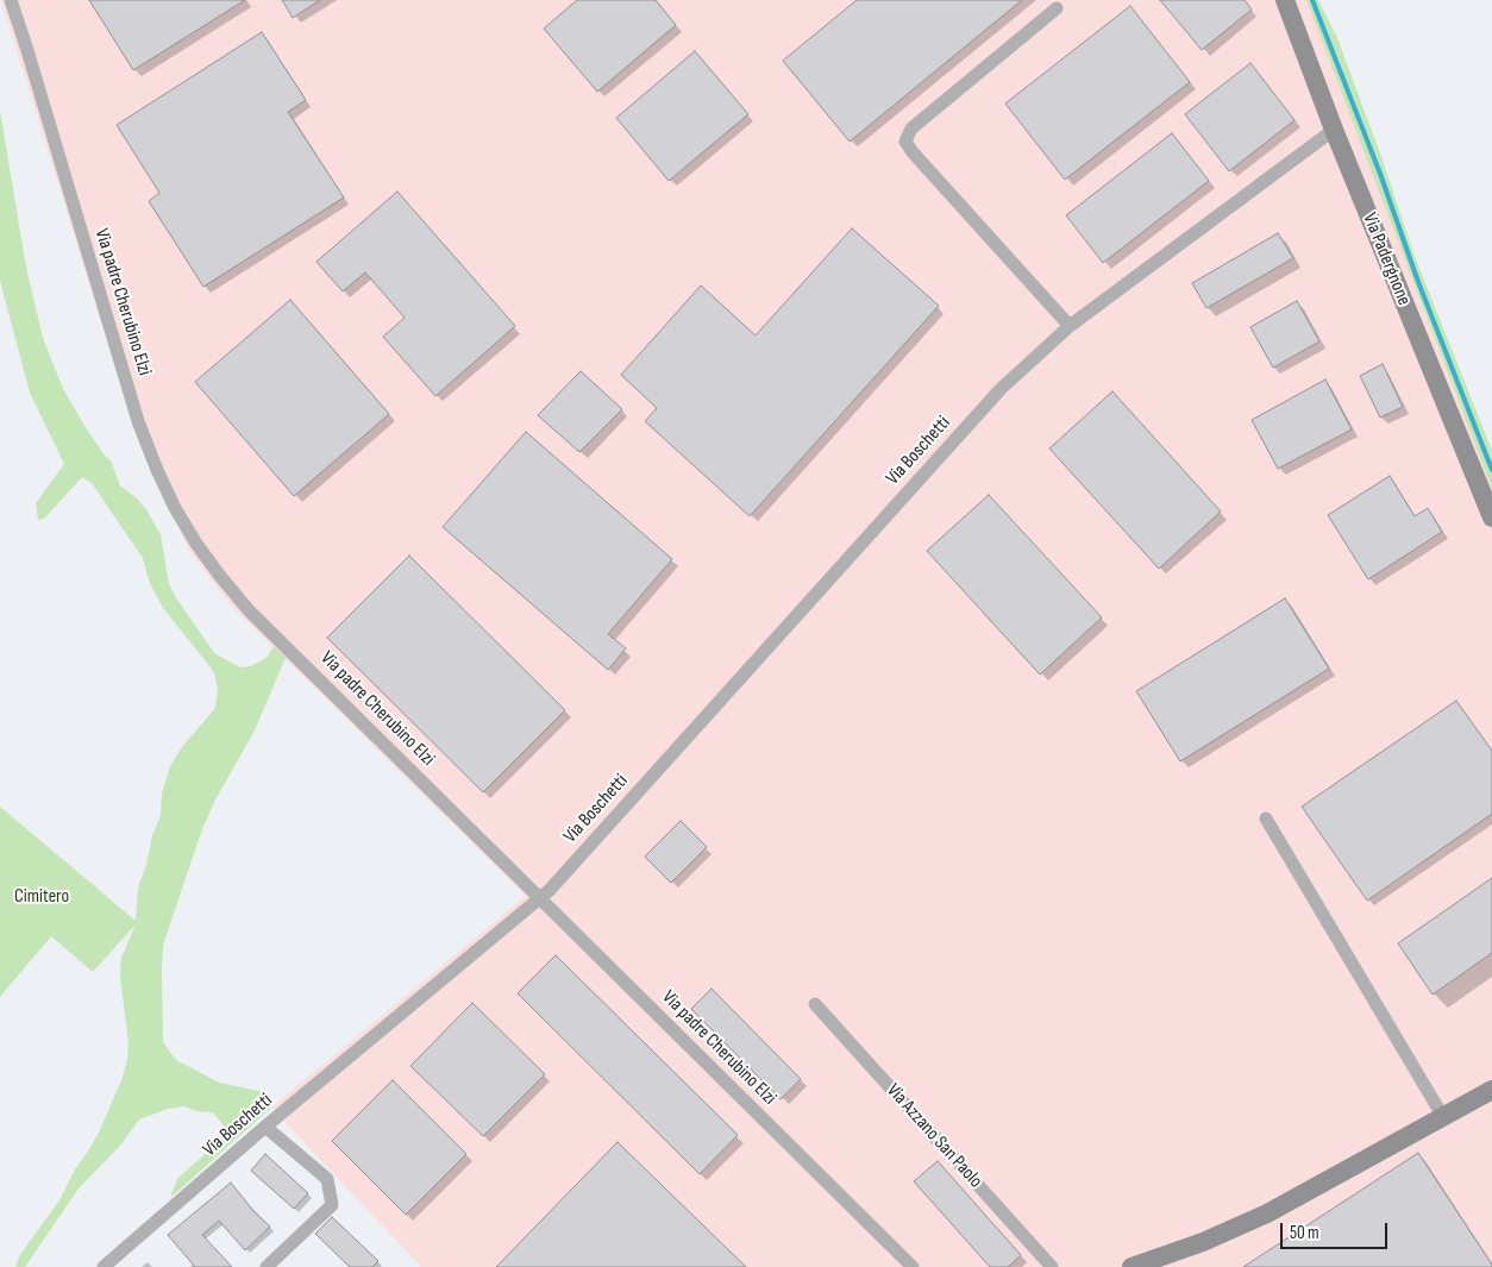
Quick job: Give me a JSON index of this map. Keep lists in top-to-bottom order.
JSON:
{
  "streets": {
    "street": [
      "Via Padergnone",
      "Via padre Cherubino Elzi",
      "Via Boschetti",
      "Via Azzano San Paolo"
    ]
  },
  "crossings": [
    ["Via Padergnone", "Via Boschetti"],
    ["Via padre Cherubino Elzi", "Via Boschetti"]
  ],
  "parks": ["Cimitero"],
  "scale_bar": "50 m"
}
